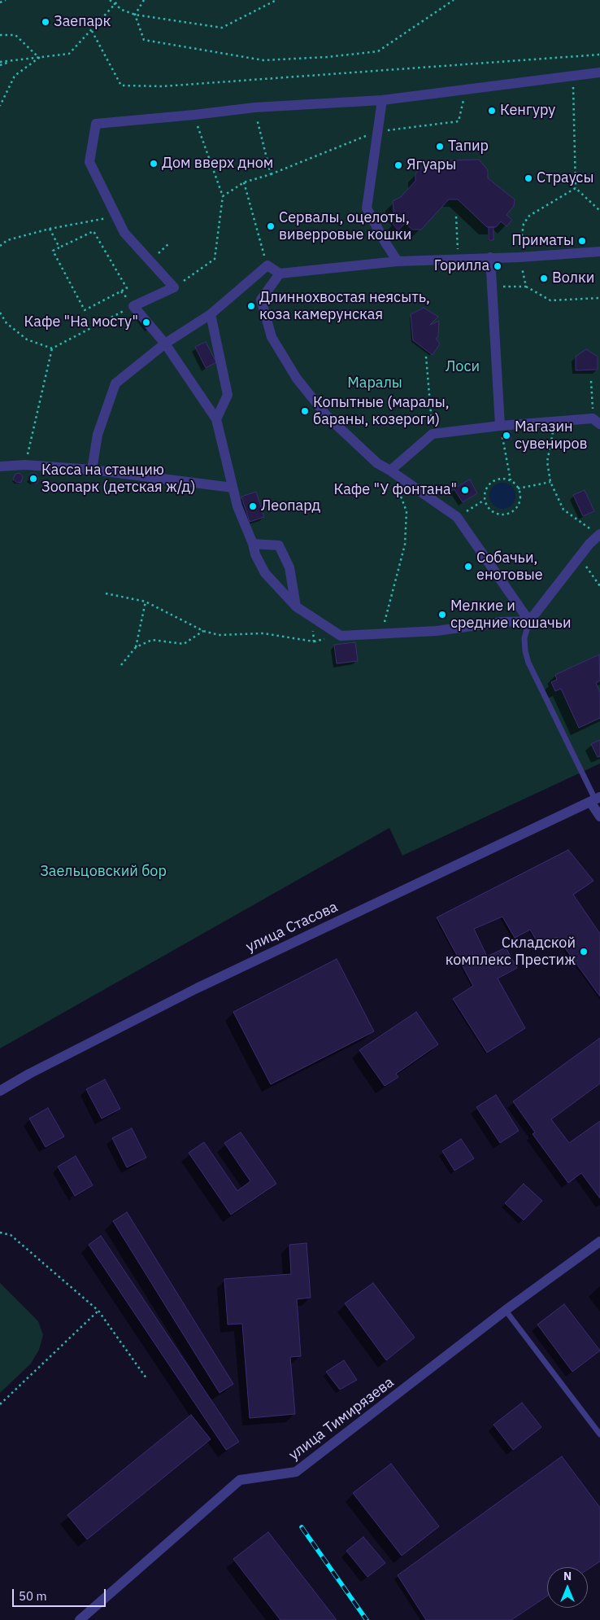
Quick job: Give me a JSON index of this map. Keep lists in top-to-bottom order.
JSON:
{
  "streets": {
    "street": ["улица Стасова", "улица Тимирязева"]
  },
  "parks": ["Лоси", "Маралы", "Заельцовский бор"],
  "places": [
    "Заепарк",
    "Кенгуру",
    "Тапир",
    "Дом вверх дном",
    "Ягуары",
    "Страусы",
    "Сервалы, оцелоты, виверровые кошки",
    "Приматы",
    "Горилла",
    "Волки",
    "Длиннохвостая неясыть, коза камерунская",
    "Кафе \"На мосту\"",
    "Копытные (маралы, бараны, козероги)",
    "Магазин сувениров",
    "Касса на станцию Зоопарк (детская ж/д)",
    "Кафе \"У фонтана\"",
    "Леопард",
    "Собачьи, енотовые",
    "Мелкие и средние кошачьи",
    "Складской комплекс Престиж"
  ],
  "scale_bar": "50 m",
  "north": "top"
}
